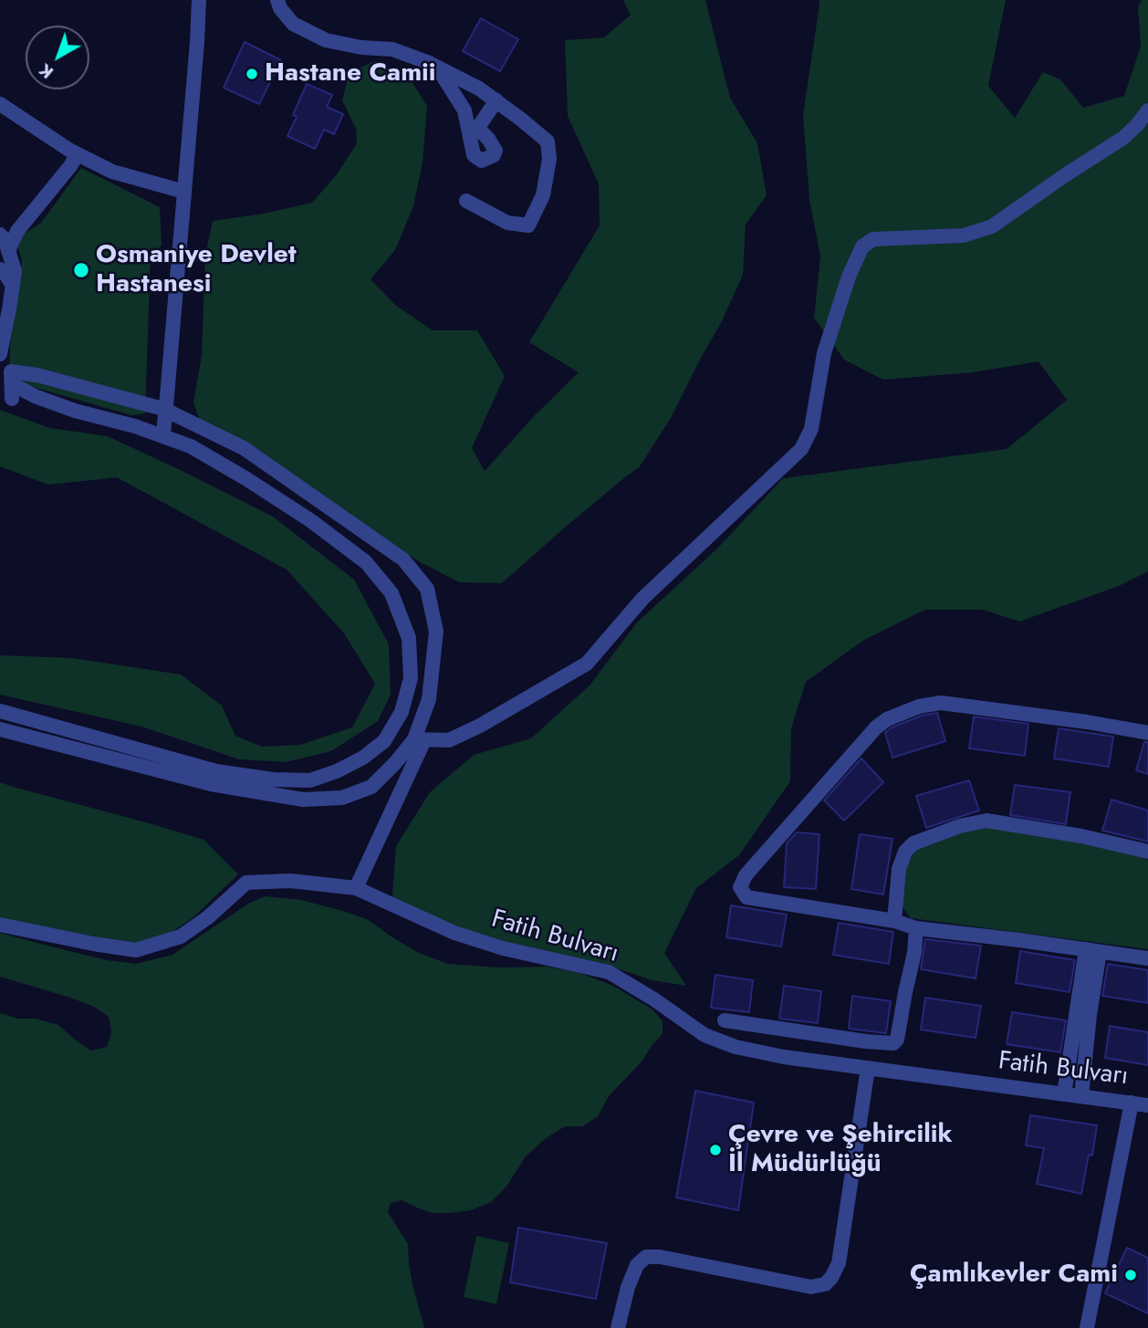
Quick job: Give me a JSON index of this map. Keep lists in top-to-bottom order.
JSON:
{
  "streets": {
    "street": ["Fatih Bulvarı"]
  },
  "places": [
    "Hastane Camii",
    "Osmaniye Devlet Hastanesi",
    "Çevre ve Şehircilik İl Müdürlüğü",
    "Çamlıkevler Cami"
  ],
  "north": "bottom left"
}
